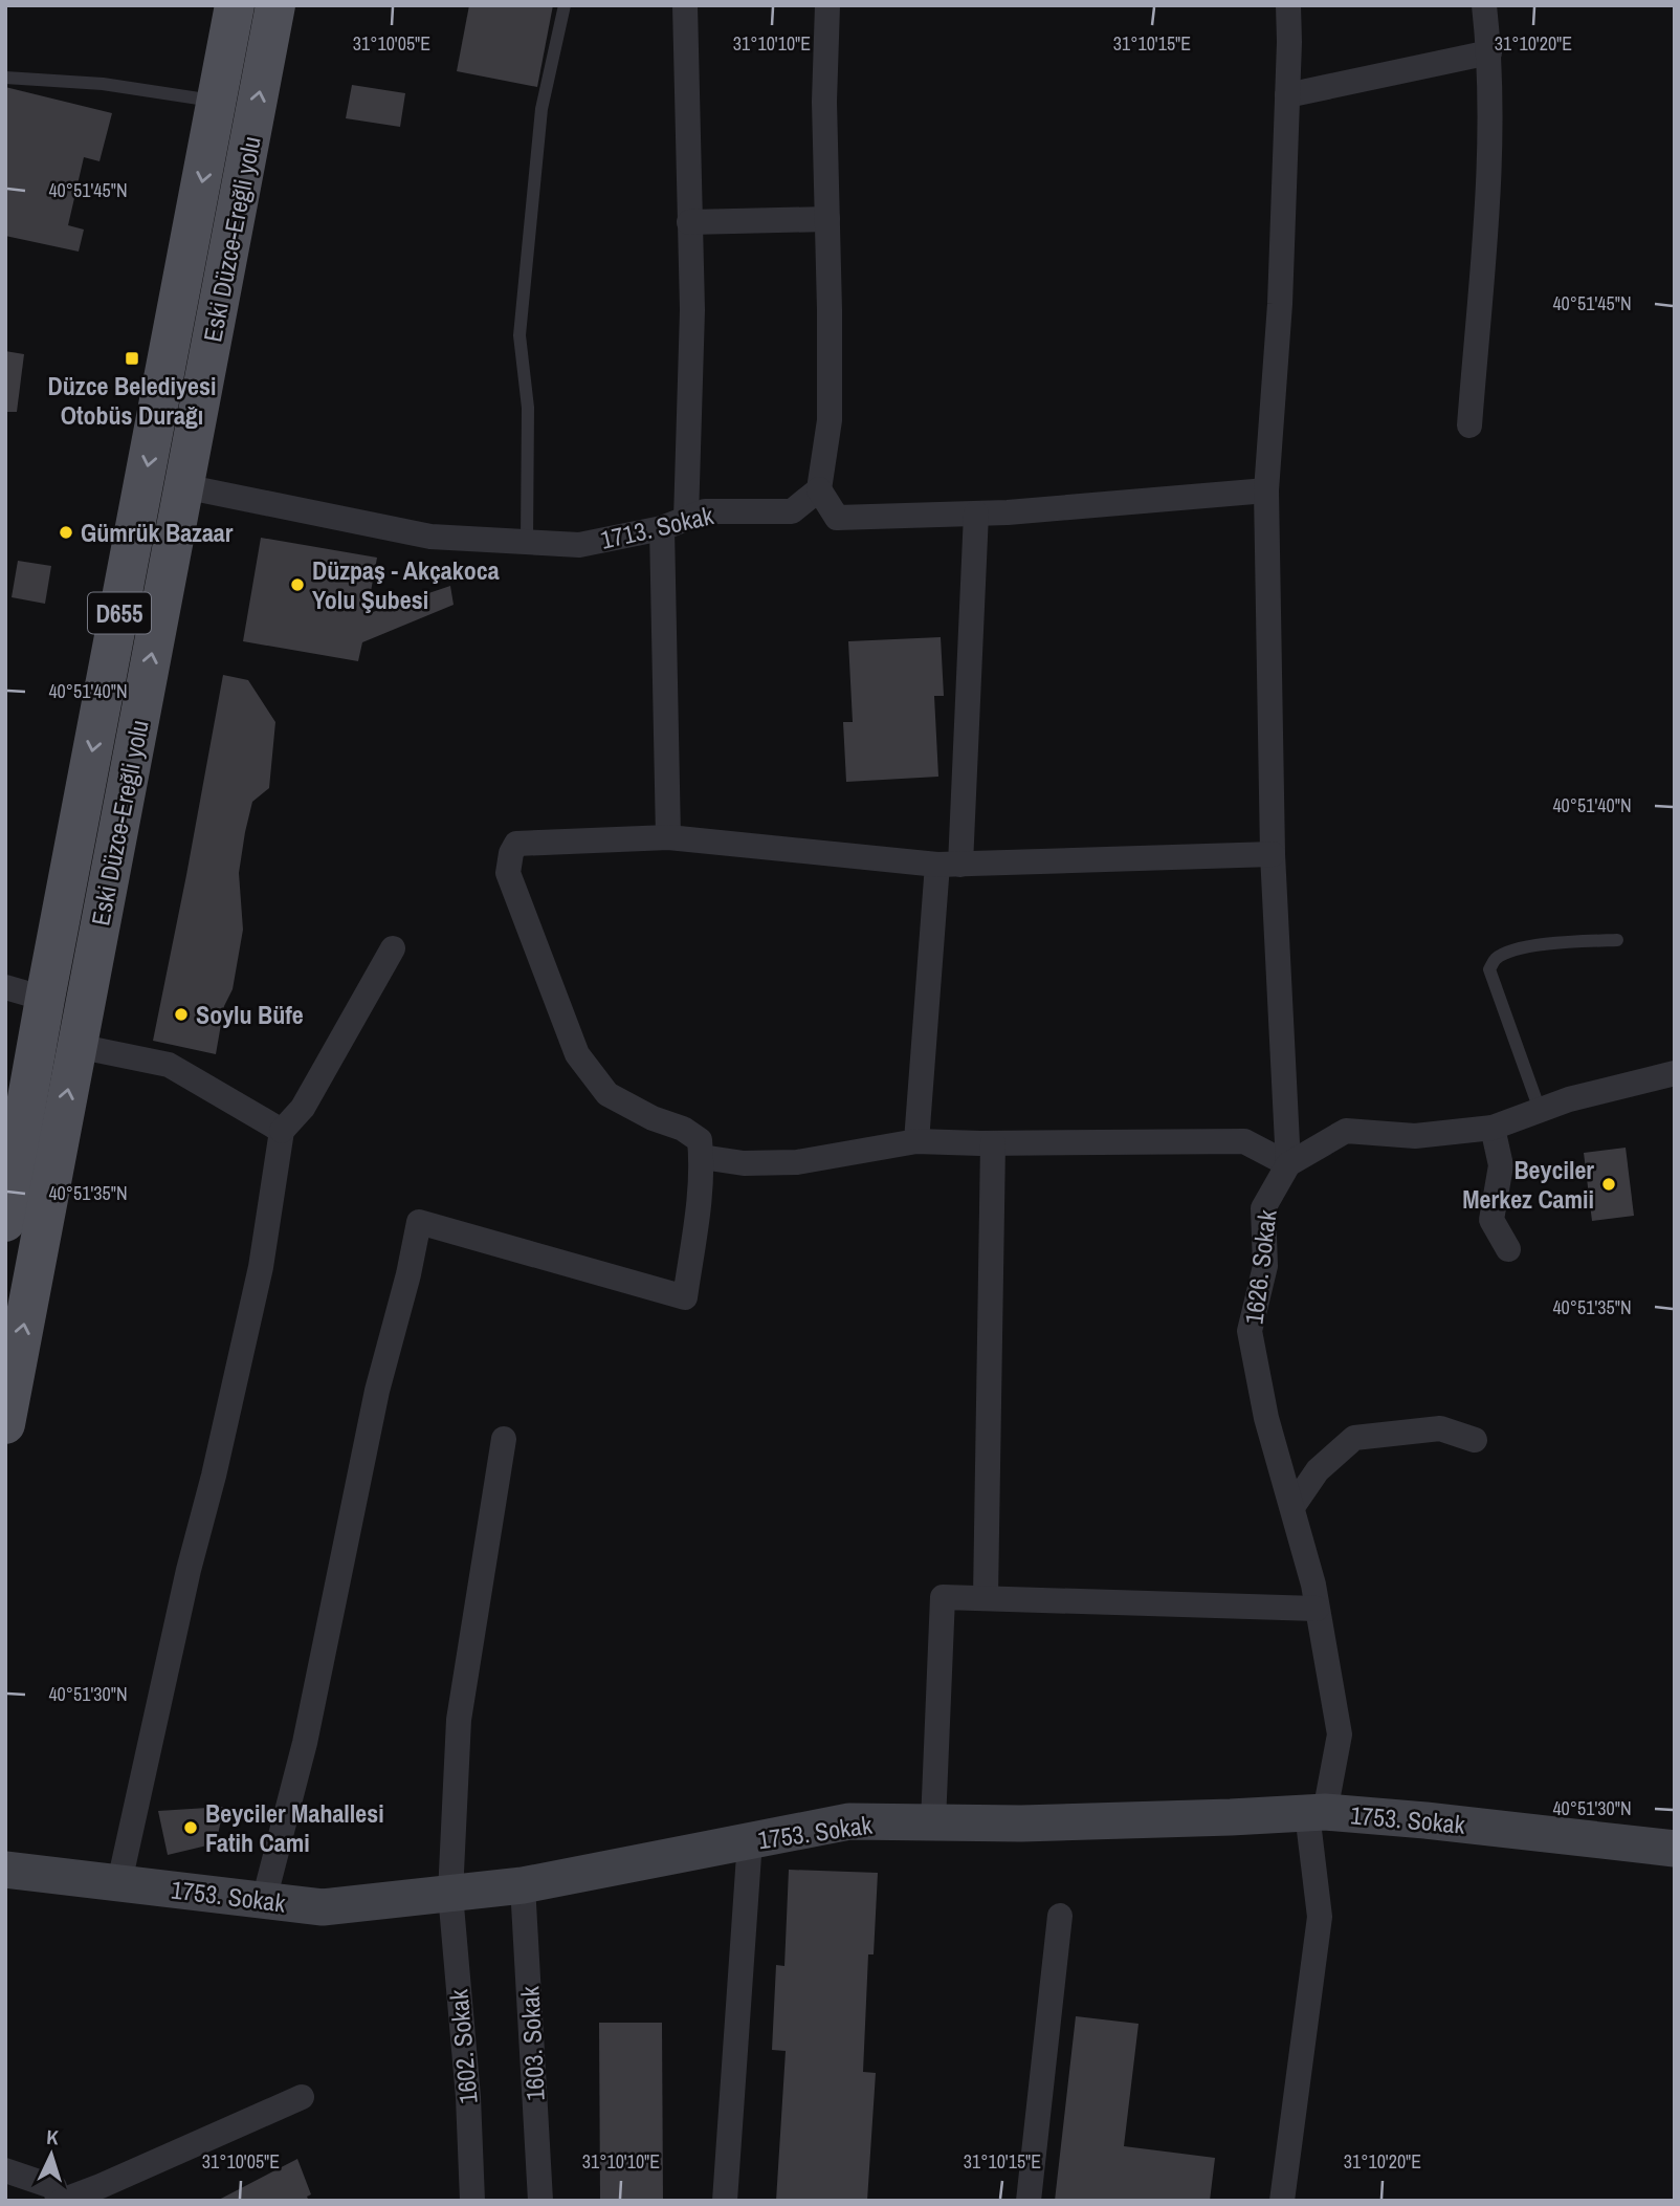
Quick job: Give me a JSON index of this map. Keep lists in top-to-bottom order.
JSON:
{
  "streets": {
    "main road": ["Eski Düzce-Ereğli yolu", "D655"],
    "street": [
      "1713. Sokak",
      "1626. Sokak",
      "1753. Sokak",
      "1603. Sokak",
      "1602. Sokak"
    ]
  },
  "crossings": [
    ["Eski Düzce-Ereğli yolu", "1713. Sokak"],
    ["1626. Sokak", "1753. Sokak"],
    ["1753. Sokak", "1603. Sokak"],
    ["1753. Sokak", "1602. Sokak"]
  ],
  "places": {
    "transit": ["Düzce Belediyesi Otobüs Durağı"],
    "other": [
      "Gümrük Bazaar",
      "Düzpaş - Akçakoca Yolu Şubesi",
      "Soylu Büfe",
      "Beyciler Merkez Camii",
      "Beyciler Mahallesi Fatih Cami"
    ]
  },
  "north": "top",
  "coordinates": [
    "31°10'05\"E",
    "31°10'10\"E",
    "31°10'15\"E",
    "31°10'20\"E",
    "40°51'45\"N",
    "40°51'40\"N",
    "40°51'35\"N",
    "40°51'30\"N"
  ]
}
